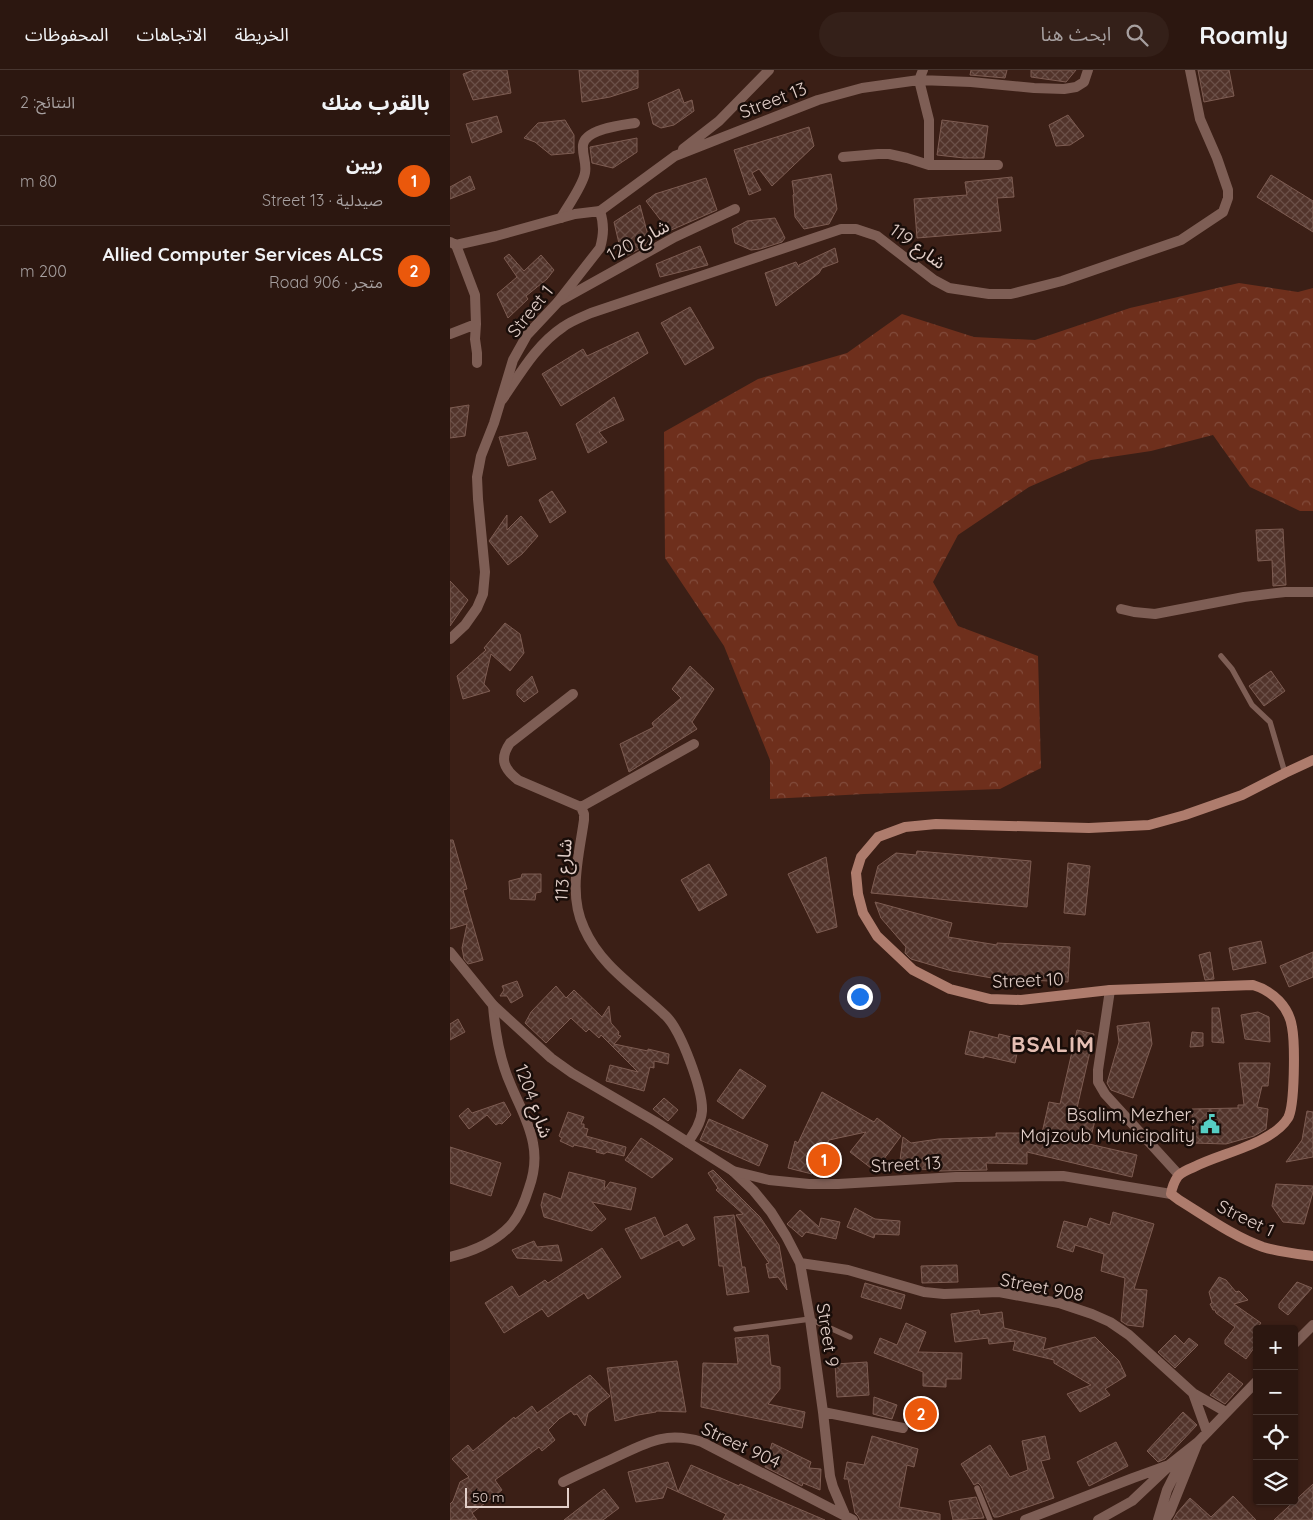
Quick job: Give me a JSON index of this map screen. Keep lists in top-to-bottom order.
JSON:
{
  "streets": {
    "main road": ["Street 1", "Street 10"],
    "street": [
      "Street 13",
      "شارع 120",
      "شارع 119",
      "شارع 113",
      "شارع 1204",
      "Street 908",
      "Street 9",
      "Street 904"
    ]
  },
  "crossings": [
    ["Street 13", "Street 1"],
    ["Street 13", "شارع 113"],
    ["Street 13", "شارع 1204"],
    ["Street 13", "Street 9"],
    ["شارع 120", "Street 1"],
    ["شارع 119", "Street 1"],
    ["Street 908", "Street 9"],
    ["Street 9", "Street 904"]
  ],
  "districts": ["BSALIM"],
  "places": {
    "public building": ["Bsalim, Mezher, Majzoub Municipality"]
  },
  "scale_bar": "50 m",
  "page": {
    "header": "Roamly",
    "search": "ابحث هنا",
    "nav": ["الخريطة", "الاتجاهات", "المحفوظات"],
    "heading": ["بالقرب منك", "النتائج: 2"],
    "list": [
      {
        "mark": "1",
        "name": "ريين",
        "note": "صيدلية · Street 13",
        "value": "80 m"
      },
      {
        "mark": "2",
        "name": "Allied Computer Services ALCS",
        "note": "متجر · 906 Road",
        "value": "200 m"
      }
    ],
    "pins": ["1", "2"],
    "map_buttons": ["+", "−"],
    "scale": "50 m"
  }
}
